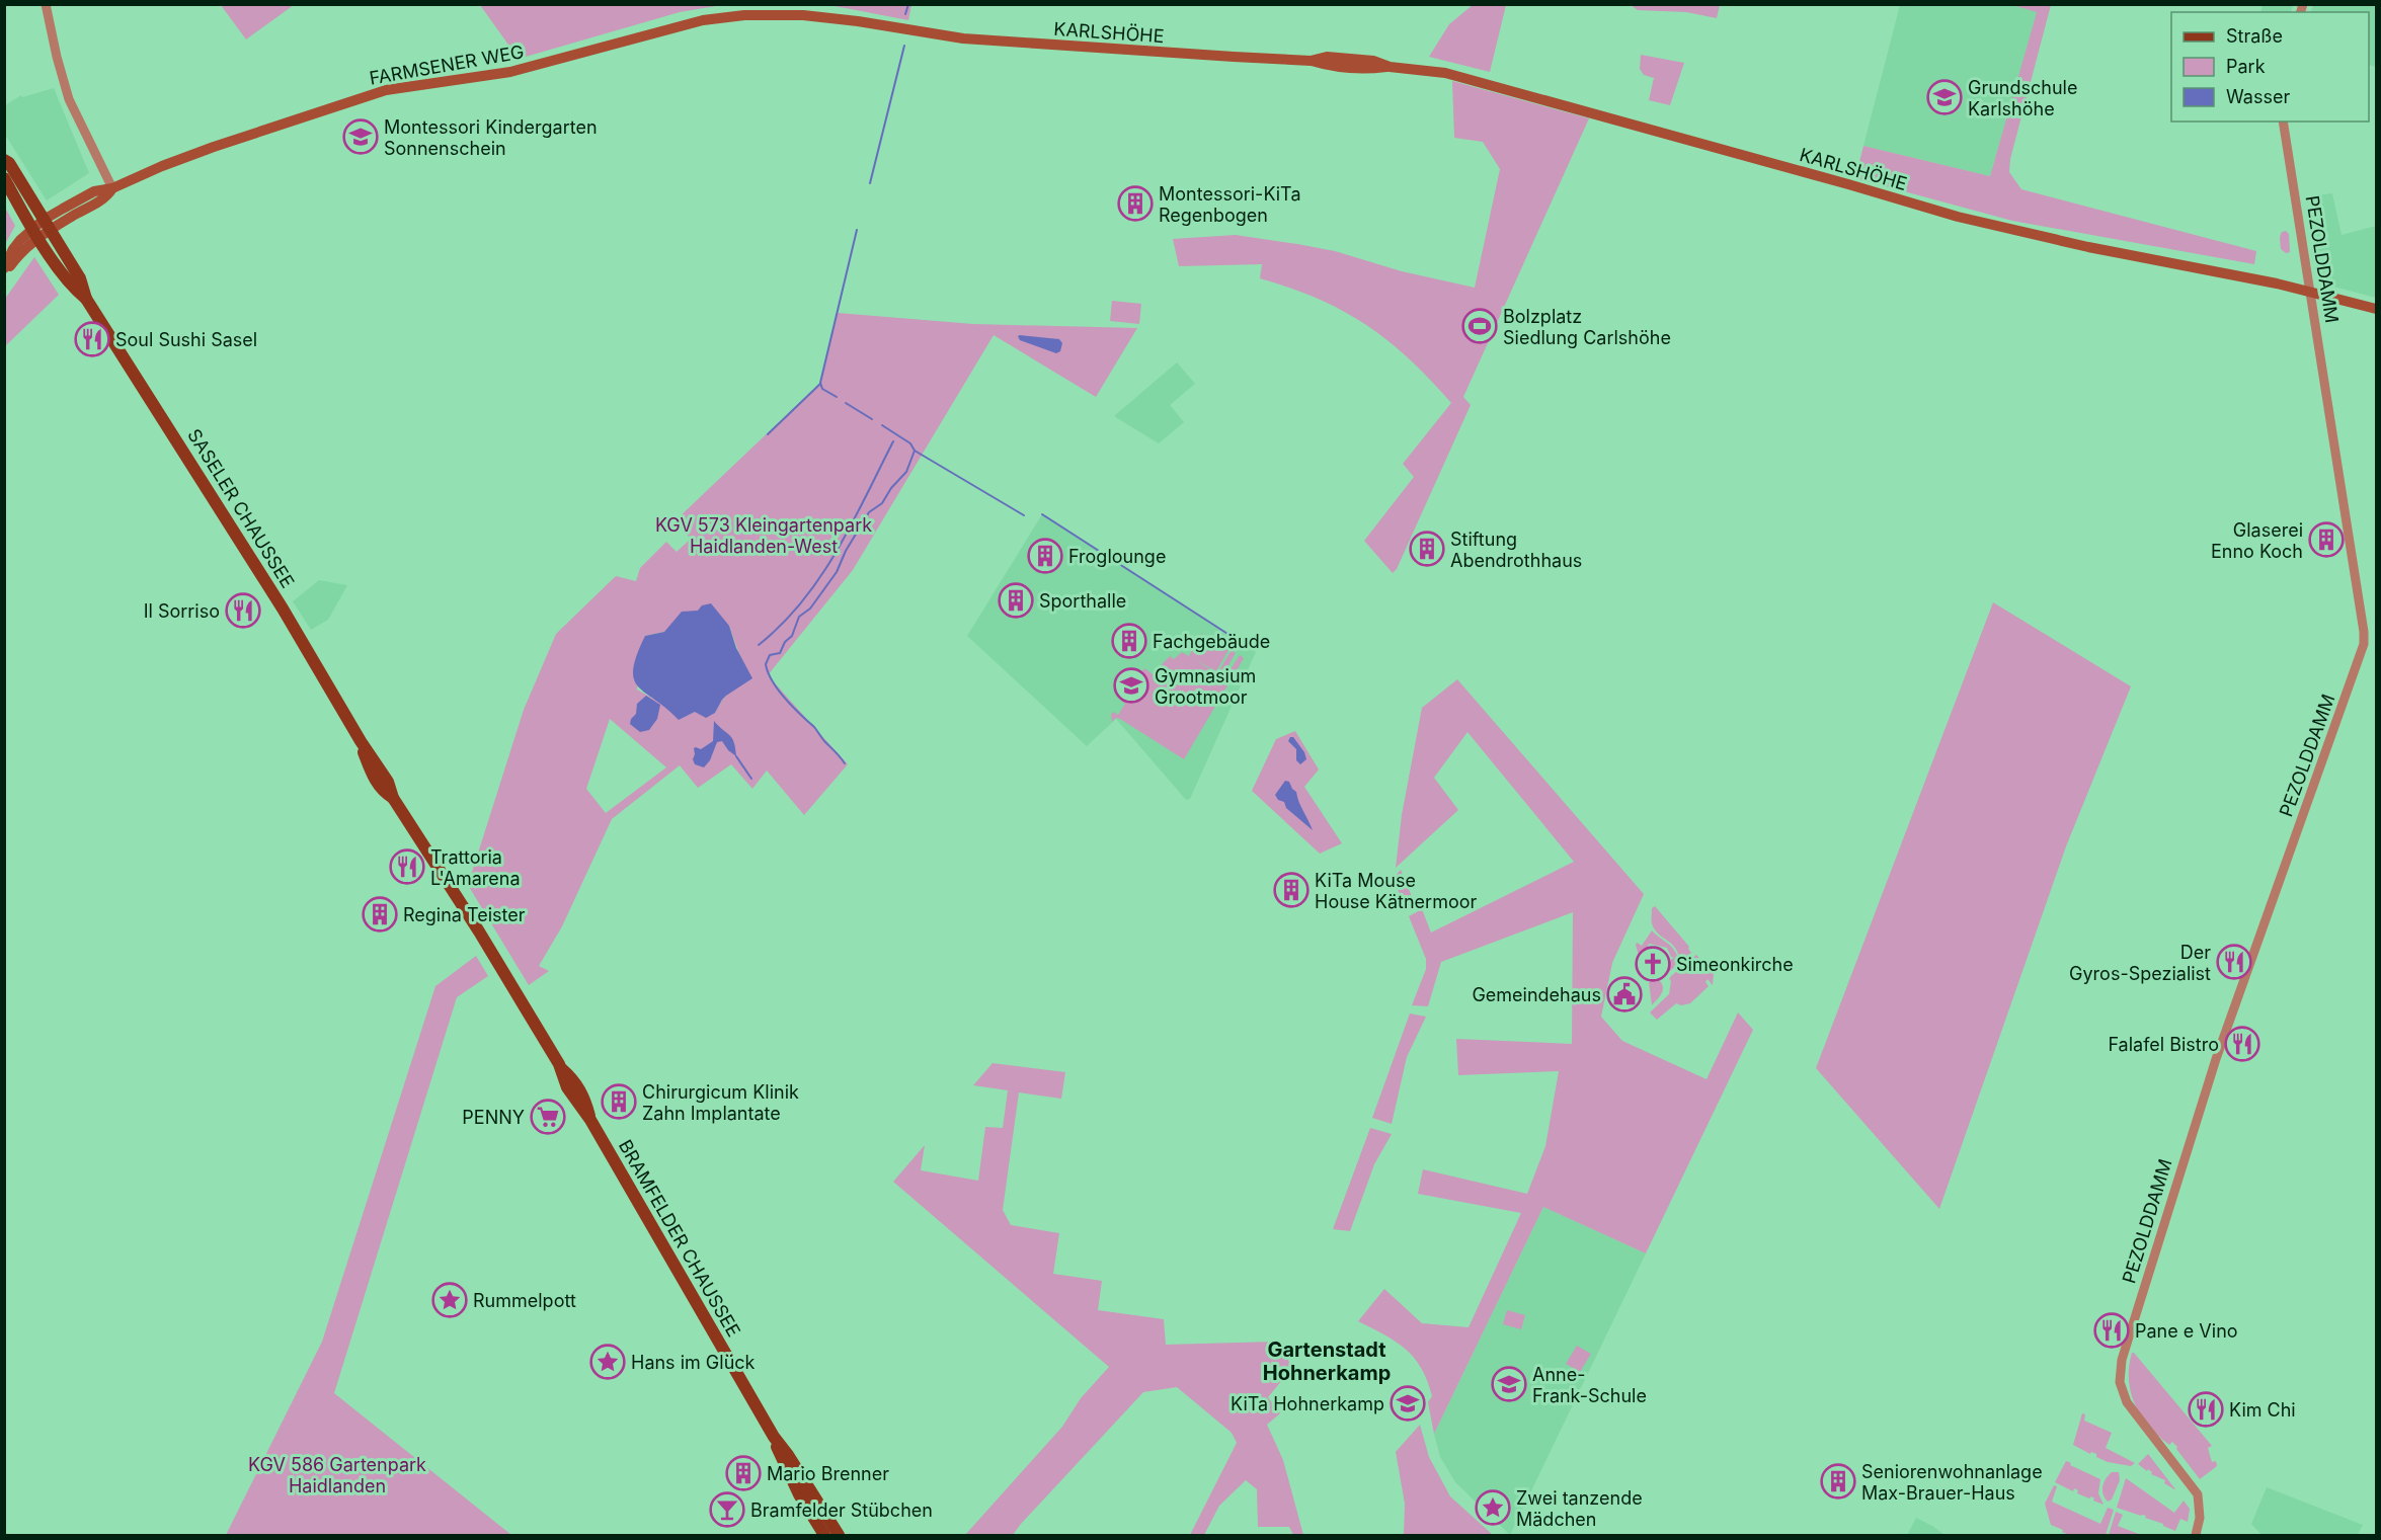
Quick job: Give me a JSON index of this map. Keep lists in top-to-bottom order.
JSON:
{
  "streets": {
    "main road": [
      "KARLSHÖHE",
      "FARMSENER WEG",
      "SASELER CHAUSSEE",
      "BRAMFELDER CHAUSSEE"
    ],
    "street": ["PEZOLDDAMM"]
  },
  "crossings": [
    ["KARLSHÖHE", "FARMSENER WEG"],
    ["KARLSHÖHE", "PEZOLDDAMM"],
    ["FARMSENER WEG", "SASELER CHAUSSEE"],
    ["SASELER CHAUSSEE", "BRAMFELDER CHAUSSEE"]
  ],
  "districts": ["Gartenstadt Hohnerkamp"],
  "parks": ["KGV 573 Kleingartenpark Haidlanden-West", "KGV 586 Gartenpark Haidlanden"],
  "places": {
    "school or university": [
      "Grundschule Karlshöhe",
      "Montessori Kindergarten Sonnenschein",
      "Gymnasium Grootmoor",
      "Anne- Frank-Schule",
      "KiTa Hohnerkamp"
    ],
    "building": [
      "Montessori-KiTa Regenbogen",
      "Glaserei Enno Koch",
      "Stiftung Abendrothhaus",
      "Froglounge",
      "Sporthalle",
      "Fachgebäude",
      "KiTa Mouse House Kätnermoor",
      "Regina Teister",
      "Chirurgicum Klinik Zahn Implantate",
      "Mario Brenner",
      "Seniorenwohnanlage Max-Brauer-Haus"
    ],
    "sports": ["Bolzplatz Siedlung Carlshöhe"],
    "restaurant": [
      "Soul Sushi Sasel",
      "Il Sorriso",
      "Trattoria L'Amarena",
      "Der Gyros-Spezialist",
      "Falafel Bistro",
      "Pane e Vino",
      "Kim Chi"
    ],
    "church": ["Simeonkirche"],
    "public building": ["Gemeindehaus"],
    "supermarket": ["PENNY"],
    "place": ["Rummelpott", "Hans im Glück", "Zwei tanzende Mädchen"],
    "bar": ["Bramfelder Stübchen"]
  },
  "legend": ["Straße", "Park", "Wasser"]
}
